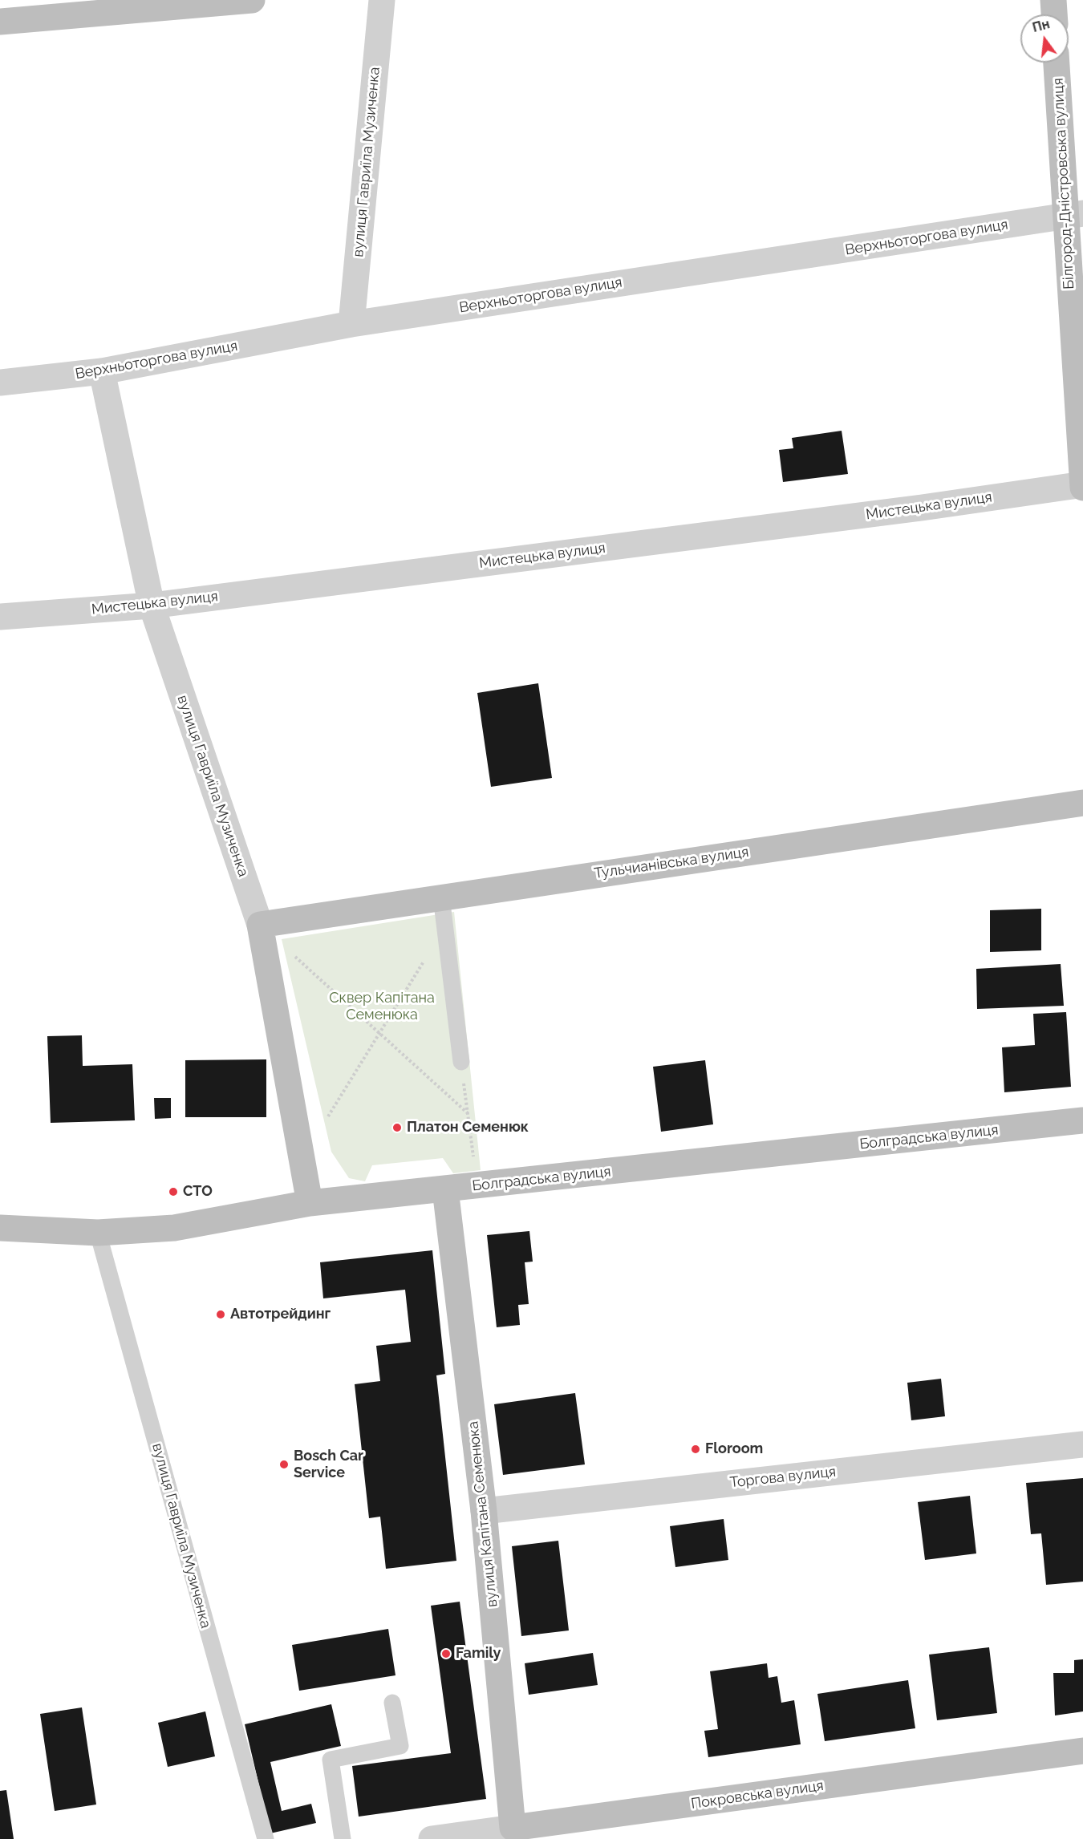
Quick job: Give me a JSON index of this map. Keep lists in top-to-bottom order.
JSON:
{
  "streets": {
    "main road": [
      "вулиця Гавриїла Музиченка",
      "Білгород-Дністровська вулиця",
      "Тульчианівська вулиця",
      "Болградська вулиця",
      "вулиця Капітана Семенюка",
      "Покровська вулиця"
    ],
    "street": ["Верхньоторгова вулиця", "Мистецька вулиця", "Торгова вулиця"]
  },
  "crossings": [
    ["вулиця Гавриїла Музиченка", "Верхньоторгова вулиця"],
    ["вулиця Гавриїла Музиченка", "Мистецька вулиця"],
    ["вулиця Гавриїла Музиченка", "Тульчианівська вулиця"],
    ["вулиця Гавриїла Музиченка", "Болградська вулиця"],
    ["Білгород-Дністровська вулиця", "Верхньоторгова вулиця"],
    ["Білгород-Дністровська вулиця", "Мистецька вулиця"],
    ["Болградська вулиця", "вулиця Капітана Семенюка"],
    ["Торгова вулиця", "вулиця Капітана Семенюка"],
    ["вулиця Капітана Семенюка", "Покровська вулиця"]
  ],
  "parks": ["Сквер Капітана Семенюка"],
  "places": [
    "Платон Семенюк",
    "СТО",
    "Автотрейдинг",
    "Floroom",
    "Bosch Car Service",
    "Family"
  ],
  "north": "top"
}
